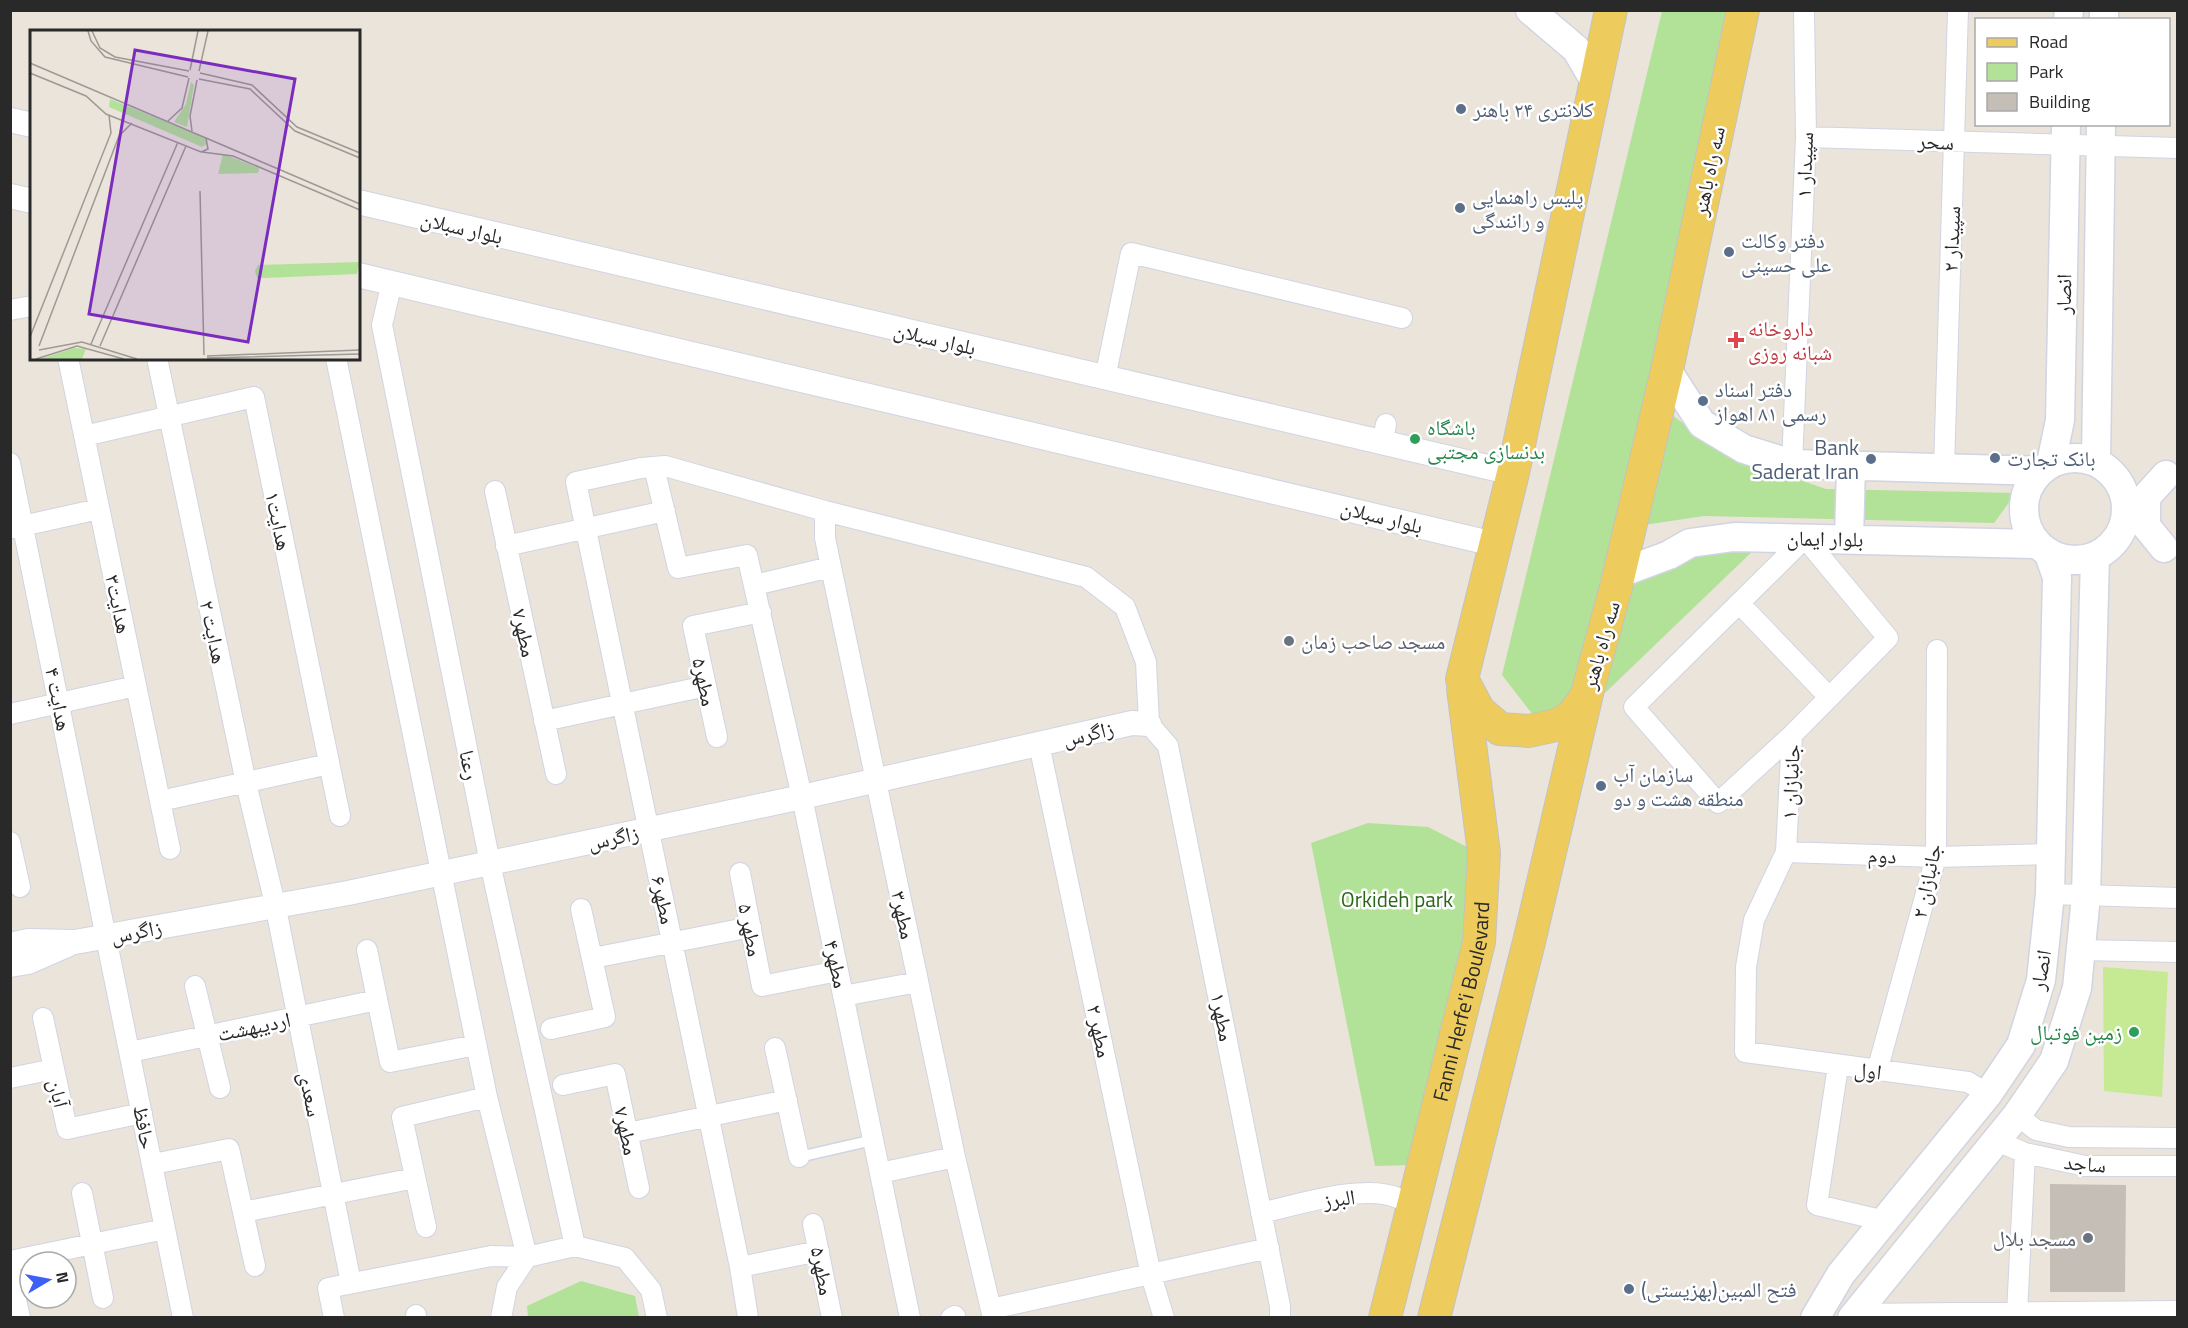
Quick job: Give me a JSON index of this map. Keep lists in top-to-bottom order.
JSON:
{
  "streets": {
    "main road": [
      "سه راه باهنر",
      "انصار",
      "بلوار ایمان",
      "Fanni Herfe'i Boulevard"
    ],
    "street": [
      "سحر",
      "سپیدار ۱",
      "بلوار سبلان",
      "سپیدار ۲",
      "هدایت۱",
      "هدایت۳",
      "هدایت ۲",
      "مطهر۷",
      "مطهر۵",
      "هدایت ۴",
      "زاگرس",
      "رعنا",
      "جانبازان ۱",
      "دوم",
      "جانبازان ۲",
      "مطهر۶",
      "مطهر۳",
      "مطهر ۵",
      "مطهر۴",
      "مطهر۱",
      "اردیبهشت",
      "مطهر ۲",
      "اول",
      "آبان",
      "سعدی",
      "حافظ",
      "ساجد",
      "البرز"
    ]
  },
  "crossings": [
    ["سحر", "سپیدار ۱"],
    ["سحر", "سپیدار ۲"],
    ["سحر", "انصار"],
    ["سه راه باهنر", "بلوار ایمان"],
    ["سه راه باهنر", "Fanni Herfe'i Boulevard"],
    ["بلوار سبلان", "رعنا"],
    ["انصار", "بلوار ایمان"],
    ["انصار", "دوم"],
    ["انصار", "اول"],
    ["انصار", "ساجد"],
    ["هدایت۱", "هدایت۳"],
    ["هدایت۱", "هدایت ۲"],
    ["بلوار ایمان", "جانبازان ۱"],
    ["هدایت ۲", "زاگرس"],
    ["هدایت ۲", "سعدی"],
    ["مطهر۵", "مطهر۴"],
    ["هدایت ۴", "زاگرس"],
    ["هدایت ۴", "حافظ"],
    ["زاگرس", "رعنا"],
    ["زاگرس", "مطهر۶"],
    ["زاگرس", "مطهر۳"],
    ["زاگرس", "مطهر۴"],
    ["زاگرس", "مطهر۱"],
    ["زاگرس", "مطهر ۲"],
    ["زاگرس", "سعدی"],
    ["زاگرس", "حافظ"],
    ["جانبازان ۱", "دوم"],
    ["جانبازان ۱", "اول"],
    ["دوم", "جانبازان ۲"],
    ["جانبازان ۲", "اول"],
    ["مطهر ۵", "مطهر۴"],
    ["Fanni Herfe'i Boulevard", "البرز"],
    ["مطهر۱", "البرز"],
    ["اردیبهشت", "سعدی"],
    ["اردیبهشت", "حافظ"],
    ["آبان", "حافظ"]
  ],
  "parks": ["Orkideh park"],
  "places": {
    "other": [
      "کلانتری ۲۴ باهنر",
      "پلیس راهنمایی و رانندگی",
      "دفتر وکالت علی حسینی",
      "دفتر اسناد رسمی ۸۱ اهواز",
      "باشگاه بدنسازی مجتبی",
      "بانک تجارت",
      "Bank Saderat Iran",
      "مسجد صاحب زمان",
      "سازمان آب منطقه هشت و دو",
      "زمین فوتبال",
      "مسجد بلال",
      "فتح المبین(بهزیستی)"
    ],
    "health": ["داروخانه شبانه روزی"]
  },
  "legend": ["Road", "Park", "Building"],
  "north": "right"
}
